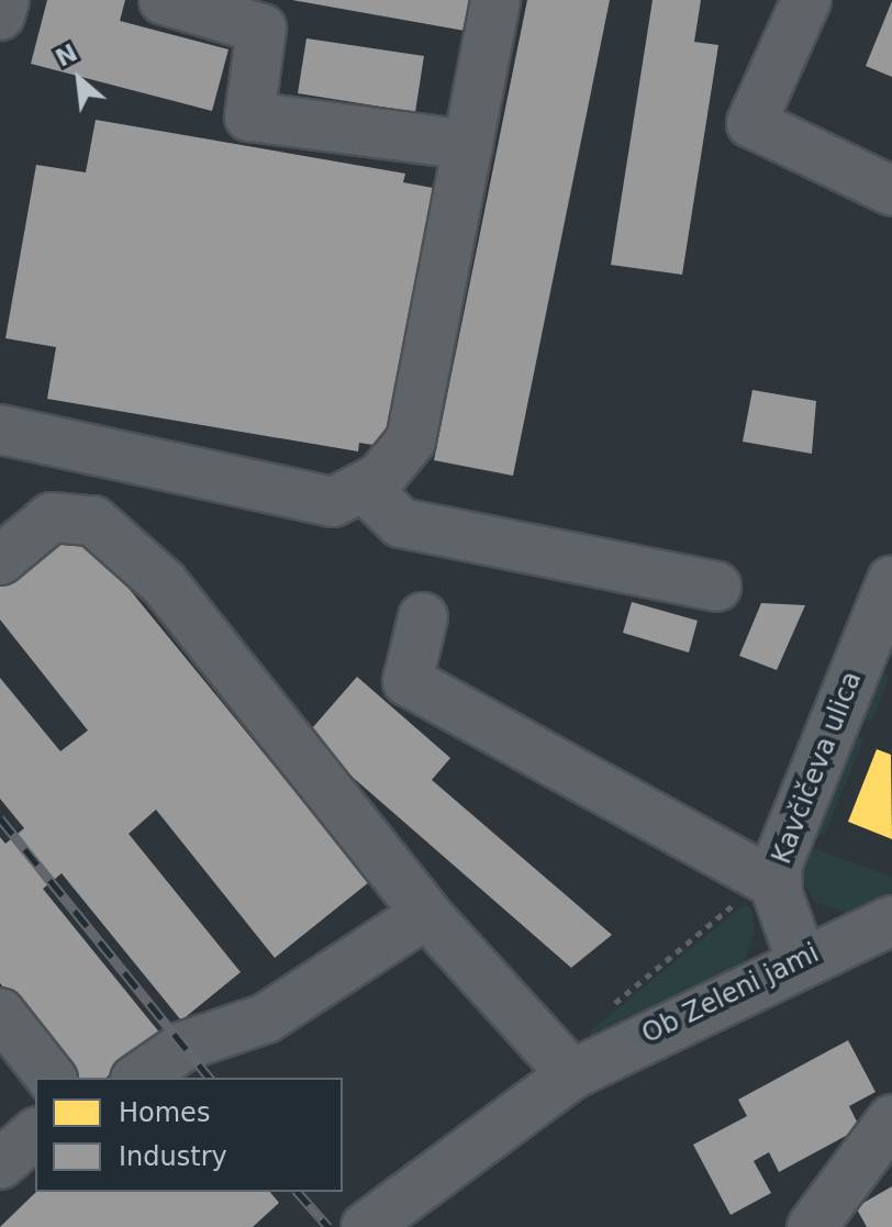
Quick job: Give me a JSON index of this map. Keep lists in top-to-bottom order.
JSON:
{
  "streets": {
    "street": ["Kavčičeva ulica", "Ob Zeleni jami"]
  },
  "crossings": [
    ["Kavčičeva ulica", "Ob Zeleni jami"]
  ],
  "legend": ["Homes", "Industry"],
  "north": "top left"
}
